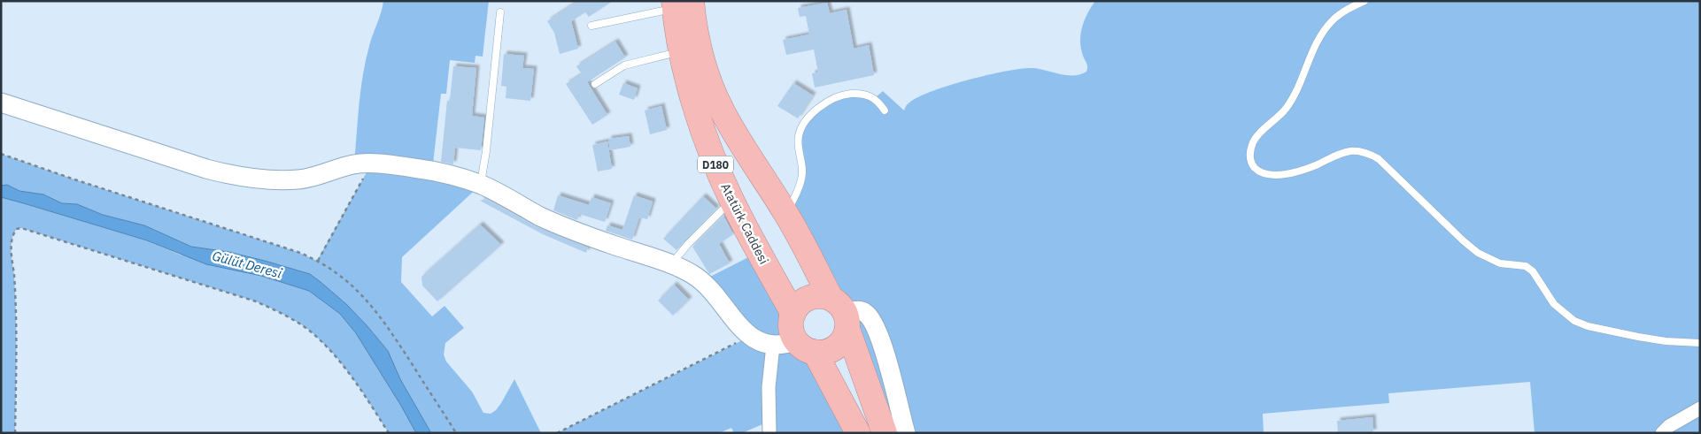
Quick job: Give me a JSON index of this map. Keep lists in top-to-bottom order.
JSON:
{
  "streets": {
    "highway": ["D180", "Atatürk Caddesi"]
  },
  "crossings": [
    ["D180", "Atatürk Caddesi"]
  ],
  "water": ["Gülüt Deresi"]
}
